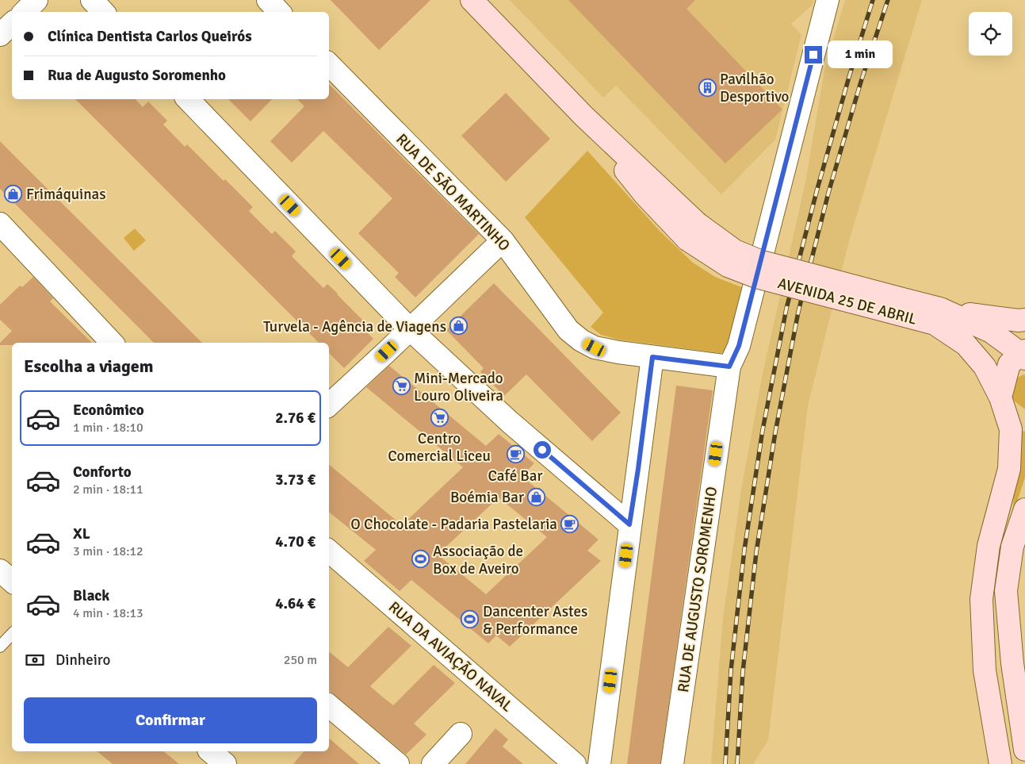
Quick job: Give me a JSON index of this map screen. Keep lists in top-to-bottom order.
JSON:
{
  "streets": {
    "street": [
      "RUA DE SÃO MARTINHO",
      "AVENIDA 25 DE ABRIL",
      "RUA DE AUGUSTO SOROMENHO",
      "RUA DA AVIAÇÃO NAVAL"
    ]
  },
  "crossings": [
    ["RUA DE SÃO MARTINHO", "RUA DE AUGUSTO SOROMENHO"]
  ],
  "places": {
    "building": ["Pavilhão Desportivo"],
    "shop": ["Frimáquinas", "Turvela - Agência de Viagens", "Boémia Bar"],
    "supermarket": ["Mini-Mercado Louro Oliveira", "Centro Comercial Liceu"],
    "cafe": ["Café Bar", "O Chocolate - Padaria Pastelaria"],
    "sports": ["Associação de Box de Aveiro", "Dancenter Astes & Performance"]
  },
  "page": {
    "banner": ["Clínica Dentista Carlos Queirós", "Rua de Augusto Soromenho"],
    "bubble": "1 min",
    "heading": "Escolha a viagem",
    "list": [
      {
        "name": "Econômico",
        "note": "1 min · 18:10",
        "value": "2.76 €"
      },
      {
        "name": "Conforto",
        "note": "2 min · 18:11",
        "value": "3.73 €"
      },
      {
        "name": "XL",
        "note": "3 min · 18:12",
        "value": "4.70 €"
      },
      {
        "name": "Black",
        "note": "4 min · 18:13",
        "value": "4.64 €"
      }
    ],
    "pay": ["Dinheiro", "250 m"],
    "buttons": "Confirmar"
  }
}
